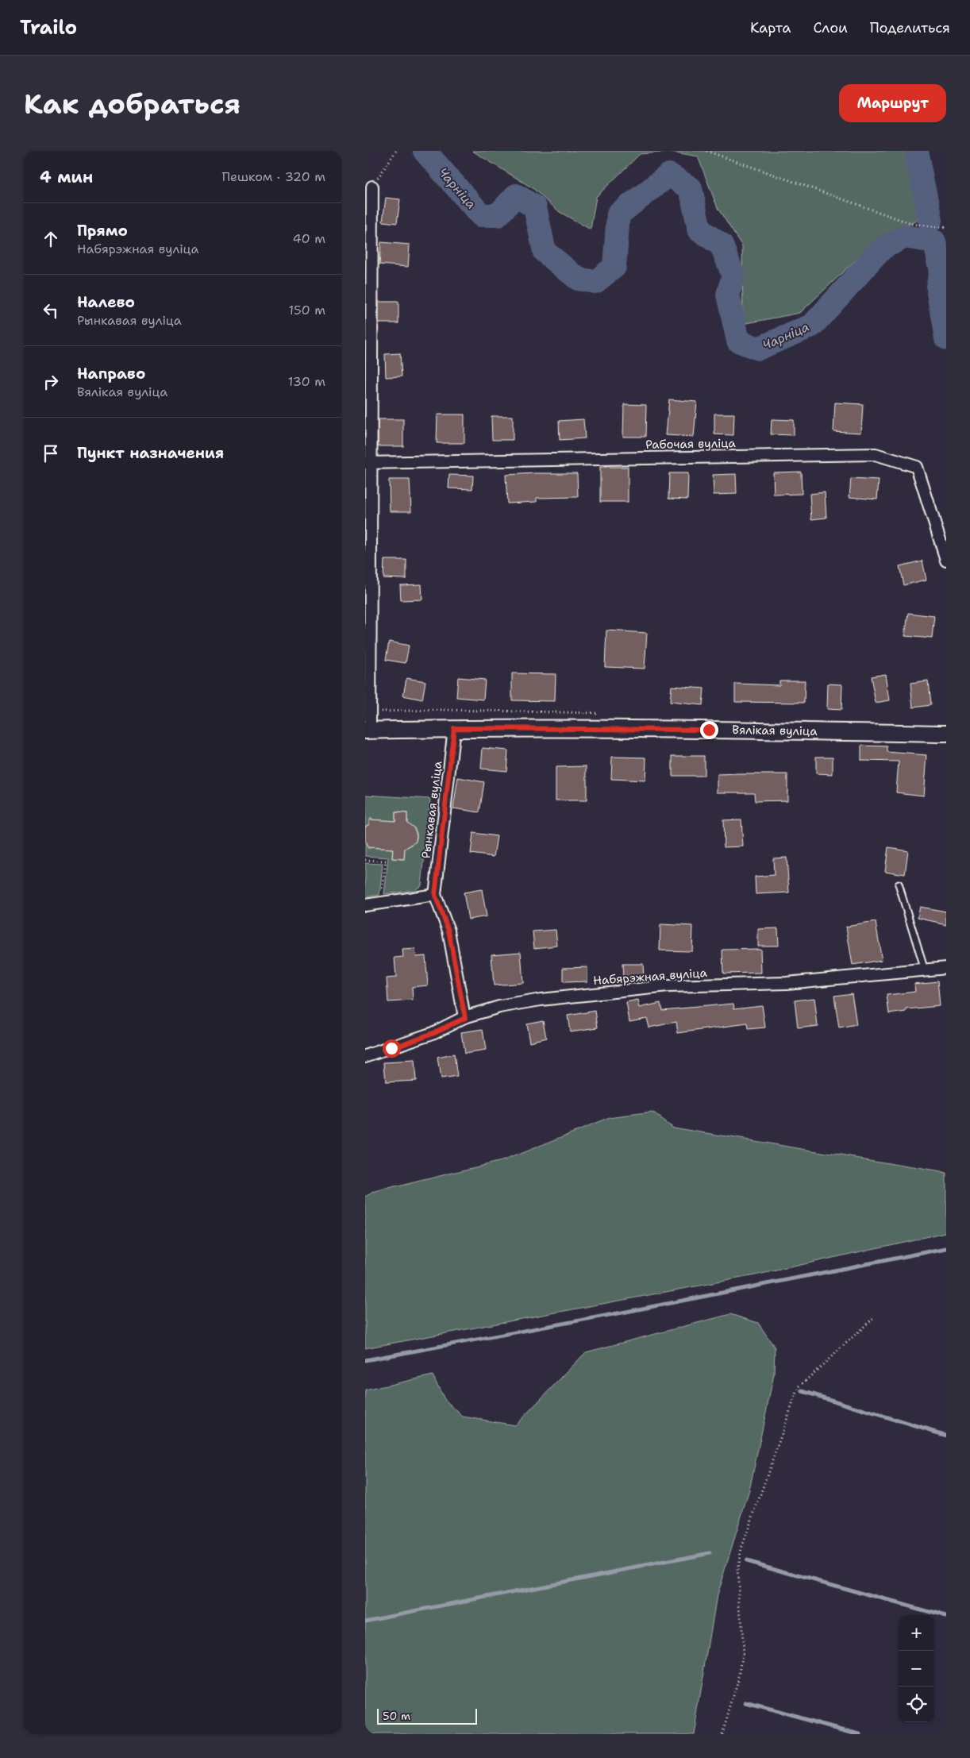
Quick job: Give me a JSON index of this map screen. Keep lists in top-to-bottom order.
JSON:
{
  "streets": {
    "main road": ["Вялікая вуліца"],
    "street": ["Рабочая вуліца", "Рынкавая вуліца", "Набярэжная вуліца"]
  },
  "crossings": [
    ["Вялікая вуліца", "Рынкавая вуліца"],
    ["Рынкавая вуліца", "Набярэжная вуліца"]
  ],
  "water": ["Чарніца"],
  "scale_bar": "50 m",
  "page": {
    "header": "Trailo",
    "nav": ["Карта", "Слои", "Поделиться"],
    "buttons": "Маршрут",
    "title": "Как добраться",
    "heading": ["4 мин", "Пешком · 320 m"],
    "list": [
      ["Прямо", "Набярэжная вуліца", "40 m"],
      ["Налево", "Рынкавая вуліца", "150 m"],
      ["Направо", "Вялікая вуліца", "130 m"],
      "Пункт назначения"
    ],
    "map_buttons": ["+", "−"],
    "scale": "50 m"
  }
}
